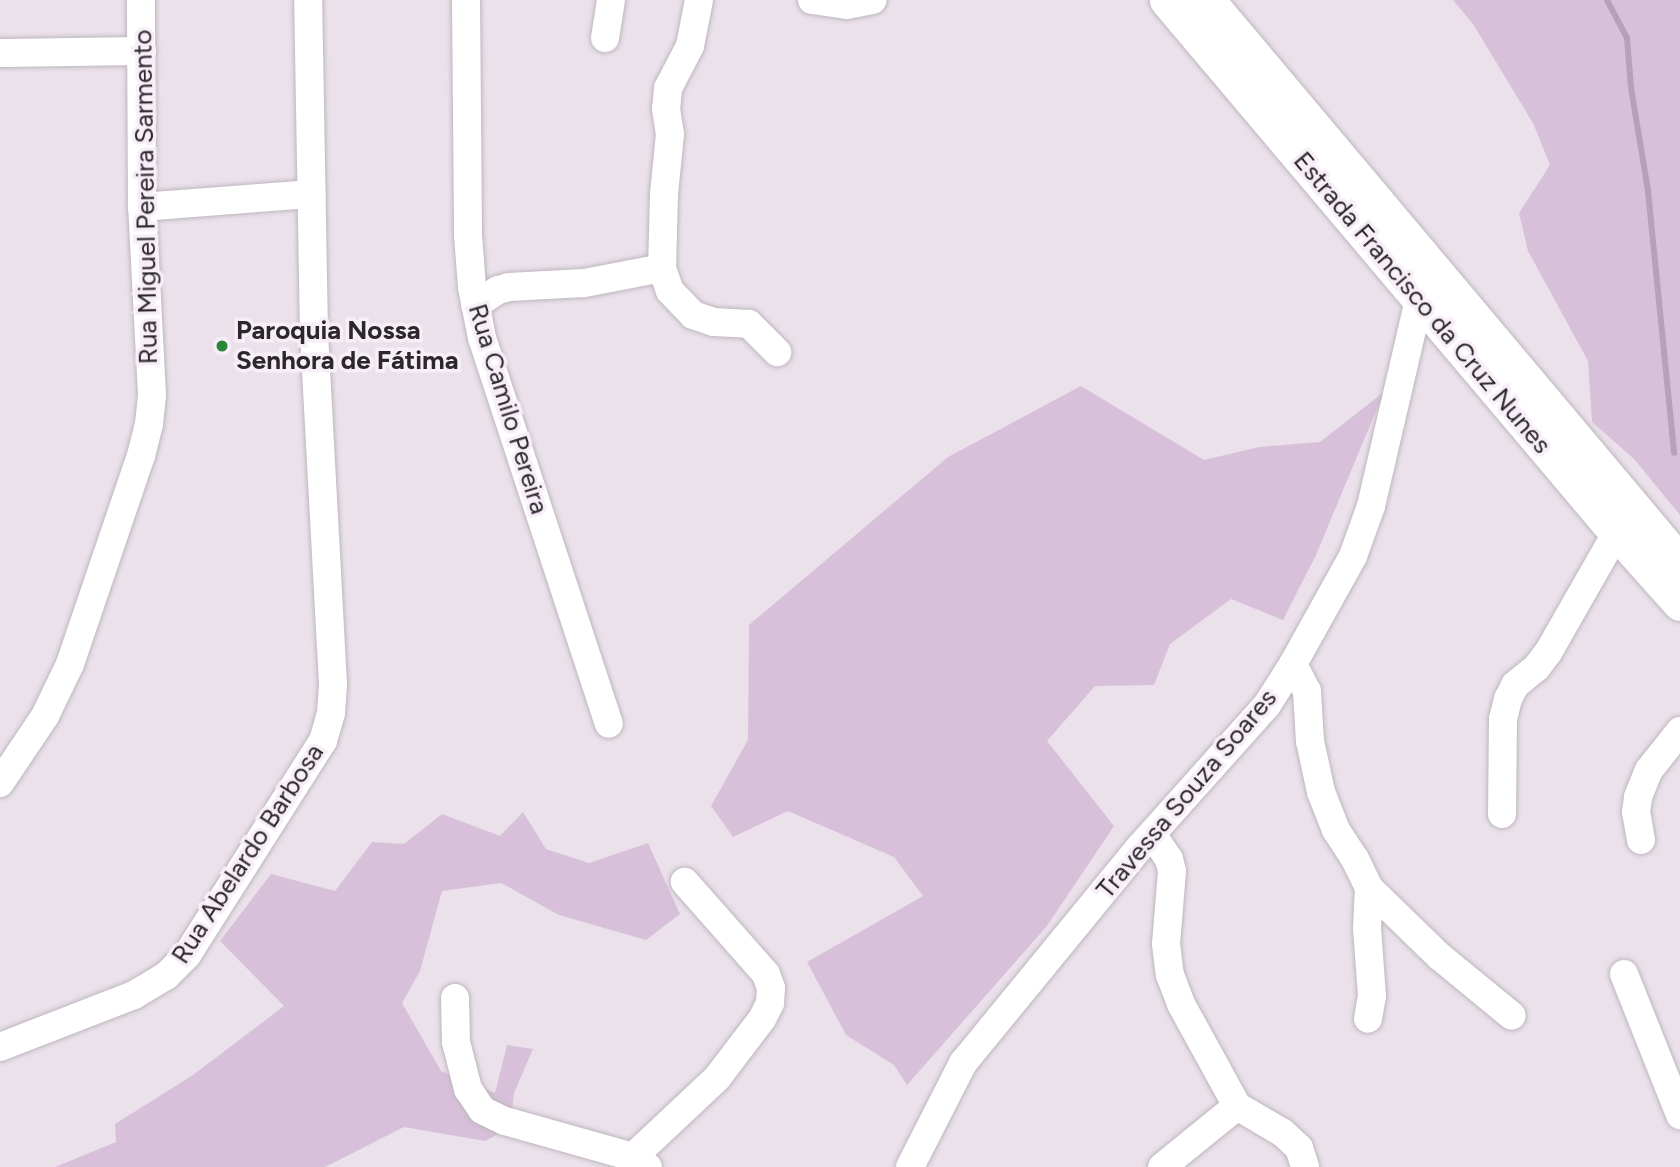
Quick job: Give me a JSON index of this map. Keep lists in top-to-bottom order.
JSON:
{
  "streets": {
    "main road": ["Estrada Francisco da Cruz Nunes"],
    "street": [
      "Rua Miguel Pereira Sarmento",
      "Rua Camilo Pereira",
      "Travessa Souza Soares",
      "Rua Abelardo Barbosa"
    ]
  },
  "crossings": [
    ["Estrada Francisco da Cruz Nunes", "Travessa Souza Soares"]
  ],
  "places": ["Paroquia Nossa Senhora de Fátima"]
}
